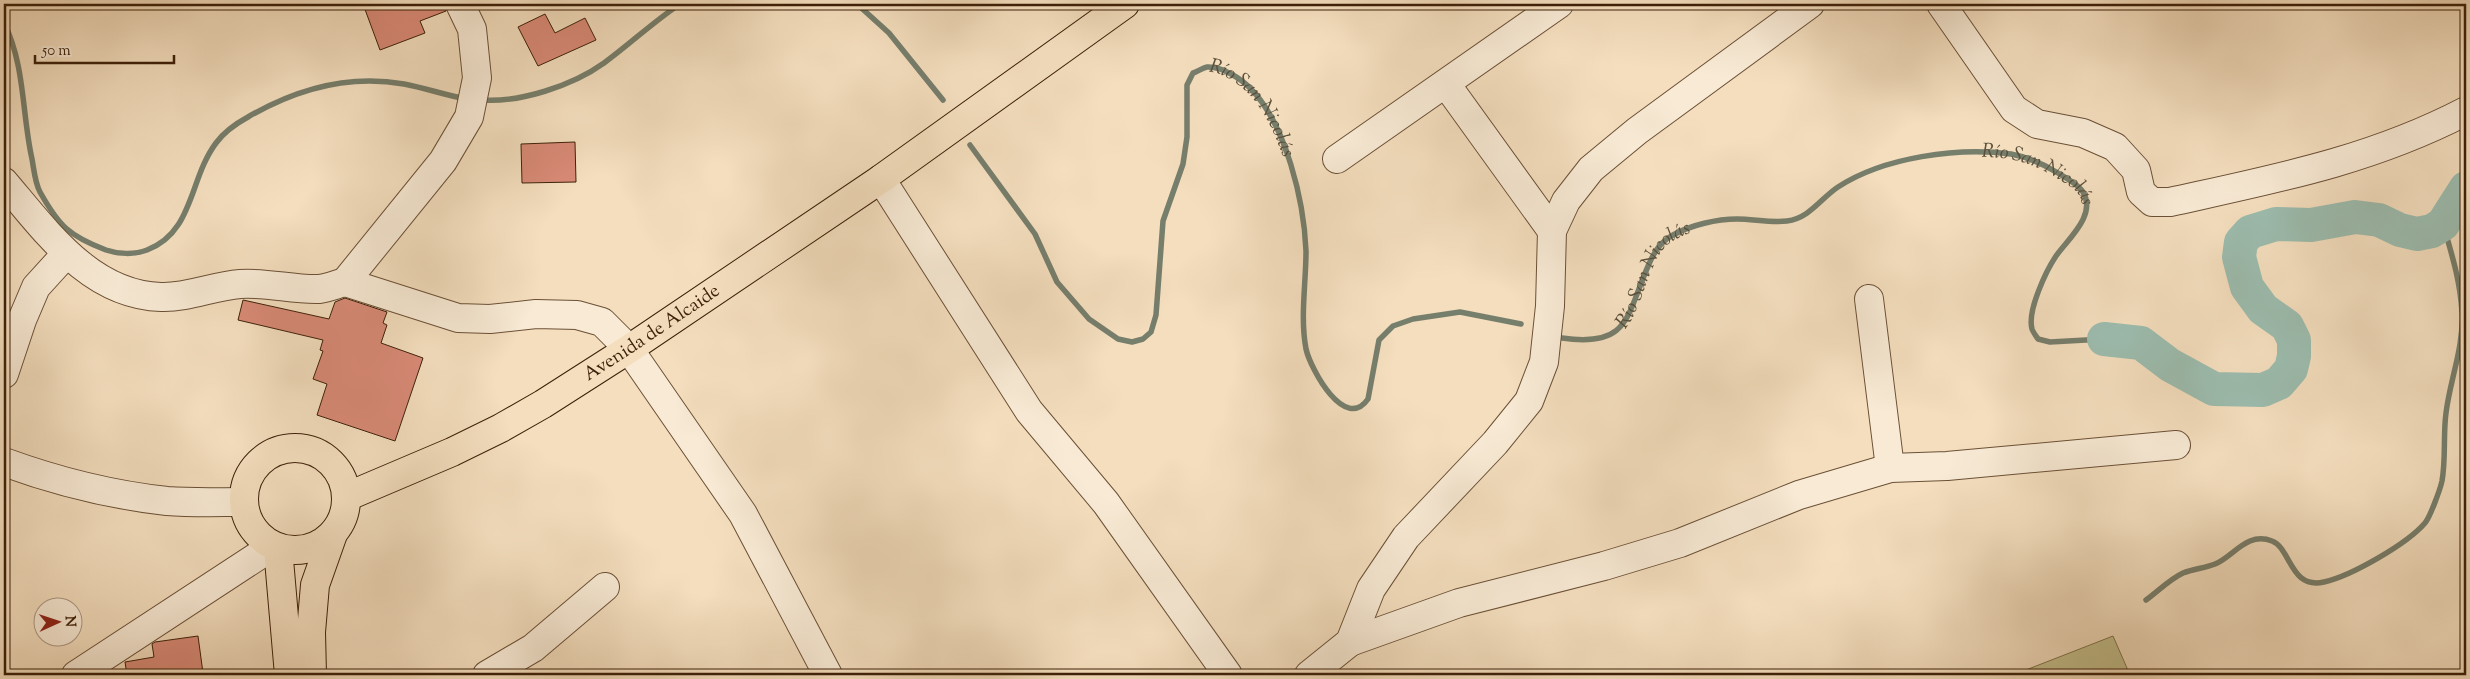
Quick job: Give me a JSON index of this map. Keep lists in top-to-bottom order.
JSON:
{
  "streets": {
    "main road": ["Avenida de Alcaide"]
  },
  "water": ["Río San Nicolás"],
  "scale_bar": "50 m",
  "north": "right"
}
